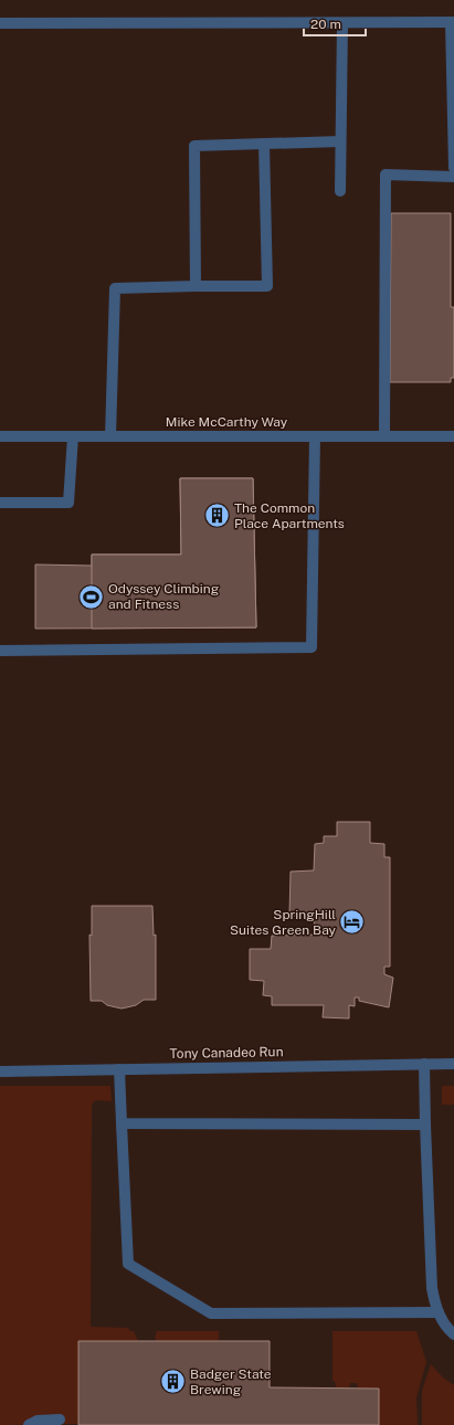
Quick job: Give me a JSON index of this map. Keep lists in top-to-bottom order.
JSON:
{
  "streets": {
    "street": ["Mike McCarthy Way", "Tony Canadeo Run"]
  },
  "places": {
    "building": ["The Common Place Apartments", "Badger State Brewing"],
    "sports": ["Odyssey Climbing and Fitness"],
    "hotel": ["SpringHill Suites Green Bay"]
  },
  "scale_bar": "20 m"
}
